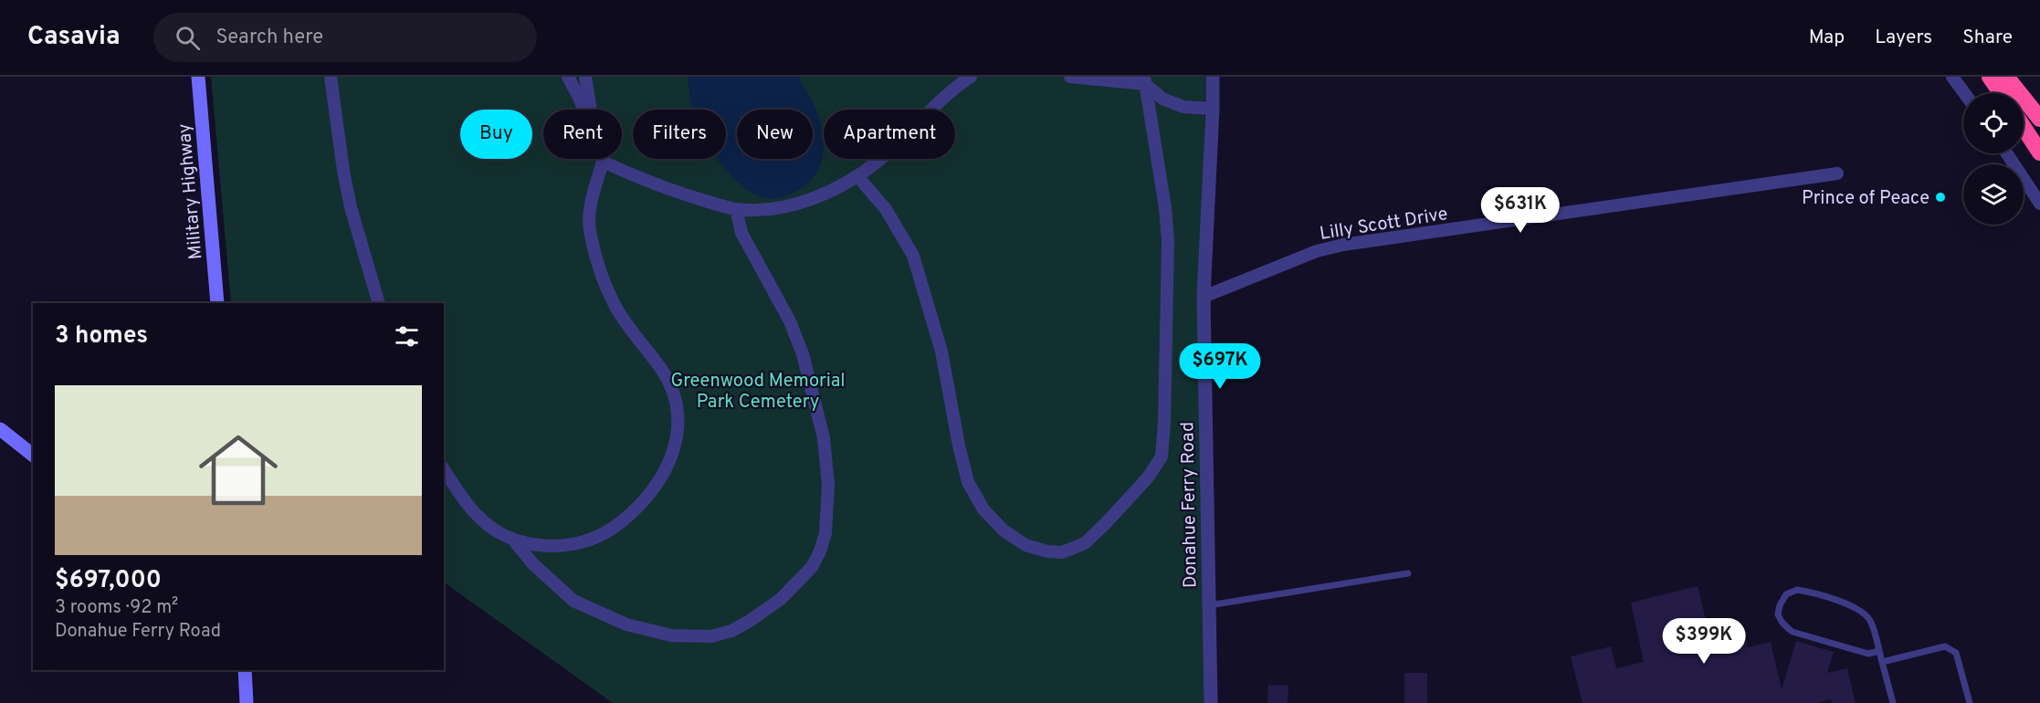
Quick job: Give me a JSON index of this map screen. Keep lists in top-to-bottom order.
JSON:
{
  "streets": {
    "main road": ["Military Highway"],
    "street": ["Lilly Scott Drive", "Donahue Ferry Road"]
  },
  "crossings": [
    ["Lilly Scott Drive", "Donahue Ferry Road"]
  ],
  "parks": ["Greenwood Memorial Park Cemetery"],
  "places": ["Prince of Peace"],
  "page": {
    "header": "Casavia",
    "search": "Search here",
    "nav": ["Map", "Layers", "Share"],
    "chip": [
      "Buy",
      "Rent",
      "Filters",
      "New",
      "Apartment"
    ],
    "price": ["$631K", "$697K", "$399K"],
    "heading": "3 homes",
    "list": [
      {
        "name": "$697,000",
        "note": "3 rooms · 92 m² · Donahue Ferry Road"
      }
    ]
  }
}
